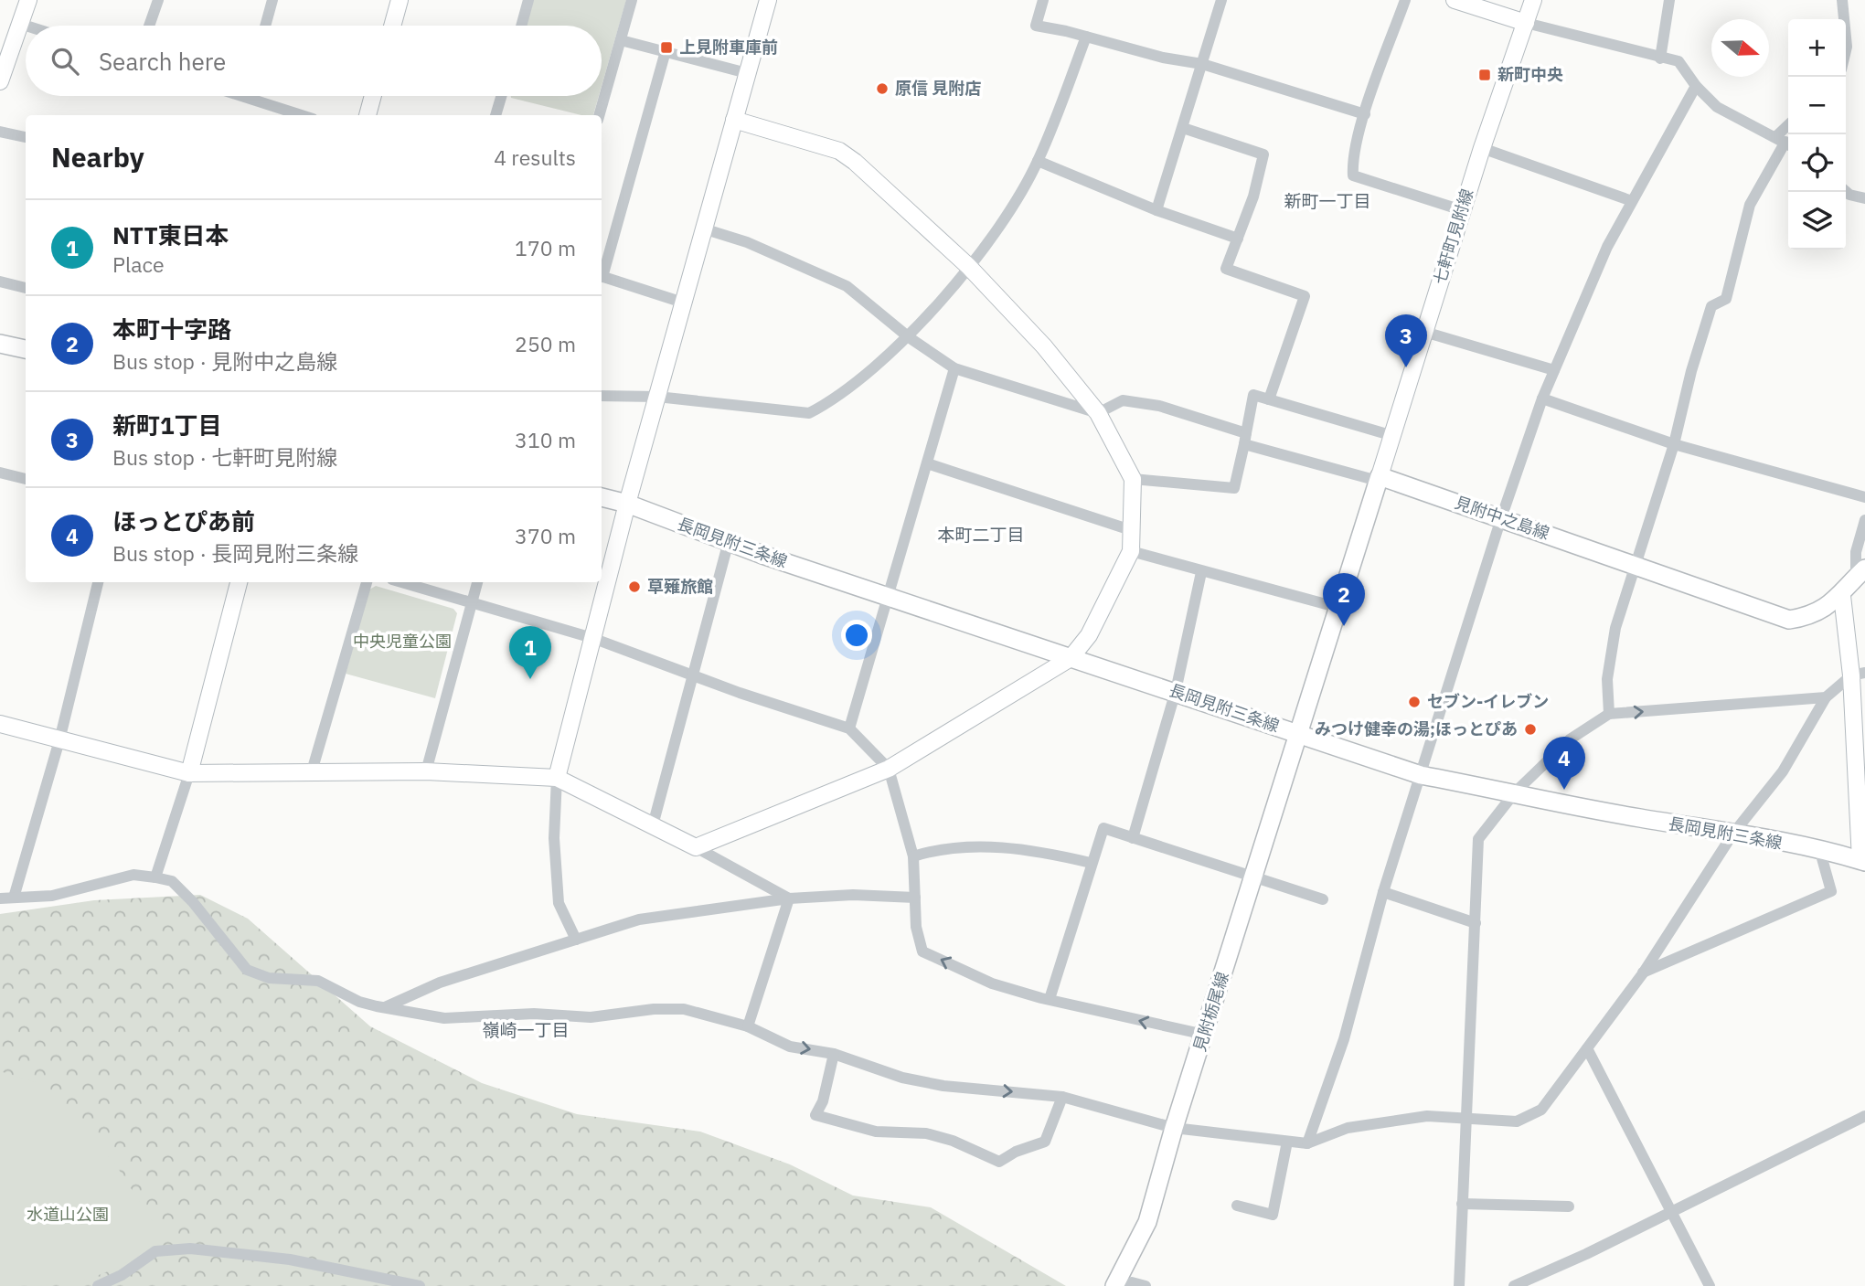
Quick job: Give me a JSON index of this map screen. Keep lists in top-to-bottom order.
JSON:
{
  "streets": {
    "main road": ["見附中之島線", "長岡見附三条線", "見附栃尾線"],
    "street": ["七軒町見附線"]
  },
  "crossings": [
    ["七軒町見附線", "見附中之島線"],
    ["長岡見附三条線", "見附栃尾線"]
  ],
  "districts": ["新町一丁目", "本町二丁目", "嶺崎一丁目"],
  "parks": ["中央児童公園", "水道山公園"],
  "places": {
    "transit": ["上見附車庫前", "新町中央"],
    "other": [
      "原信 見附店",
      "草薙旅館",
      "セブン-イレブン",
      "みつけ健幸の湯;ほっとぴあ"
    ]
  },
  "north": "right",
  "page": {
    "map_buttons": ["+", "−"],
    "search": "Search here",
    "heading": ["Nearby", "4 results"],
    "list": [
      {
        "mark": "1",
        "name": "NTT東日本",
        "note": "Place",
        "value": "170 m"
      },
      {
        "mark": "2",
        "name": "本町十字路",
        "note": "Bus stop · 見附中之島線",
        "value": "250 m"
      },
      {
        "mark": "3",
        "name": "新町1丁目",
        "note": "Bus stop · 七軒町見附線",
        "value": "310 m"
      },
      {
        "mark": "4",
        "name": "ほっとぴあ前",
        "note": "Bus stop · 長岡見附三条線",
        "value": "370 m"
      }
    ],
    "pins": [
      "3",
      "2",
      "1",
      "4"
    ]
  }
}
